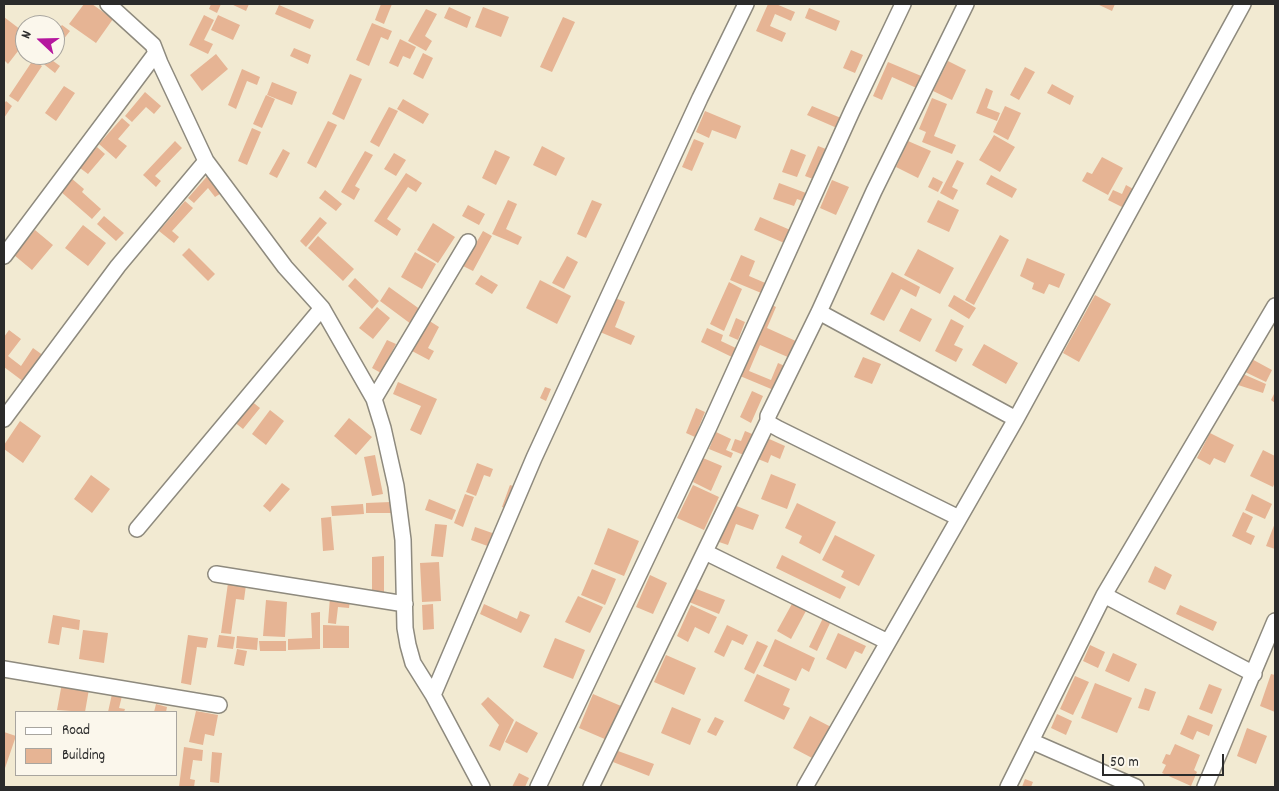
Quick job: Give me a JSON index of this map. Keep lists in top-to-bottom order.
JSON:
{
  "legend": ["Road", "Building"],
  "scale_bar": "50 m",
  "north": "left"
}
